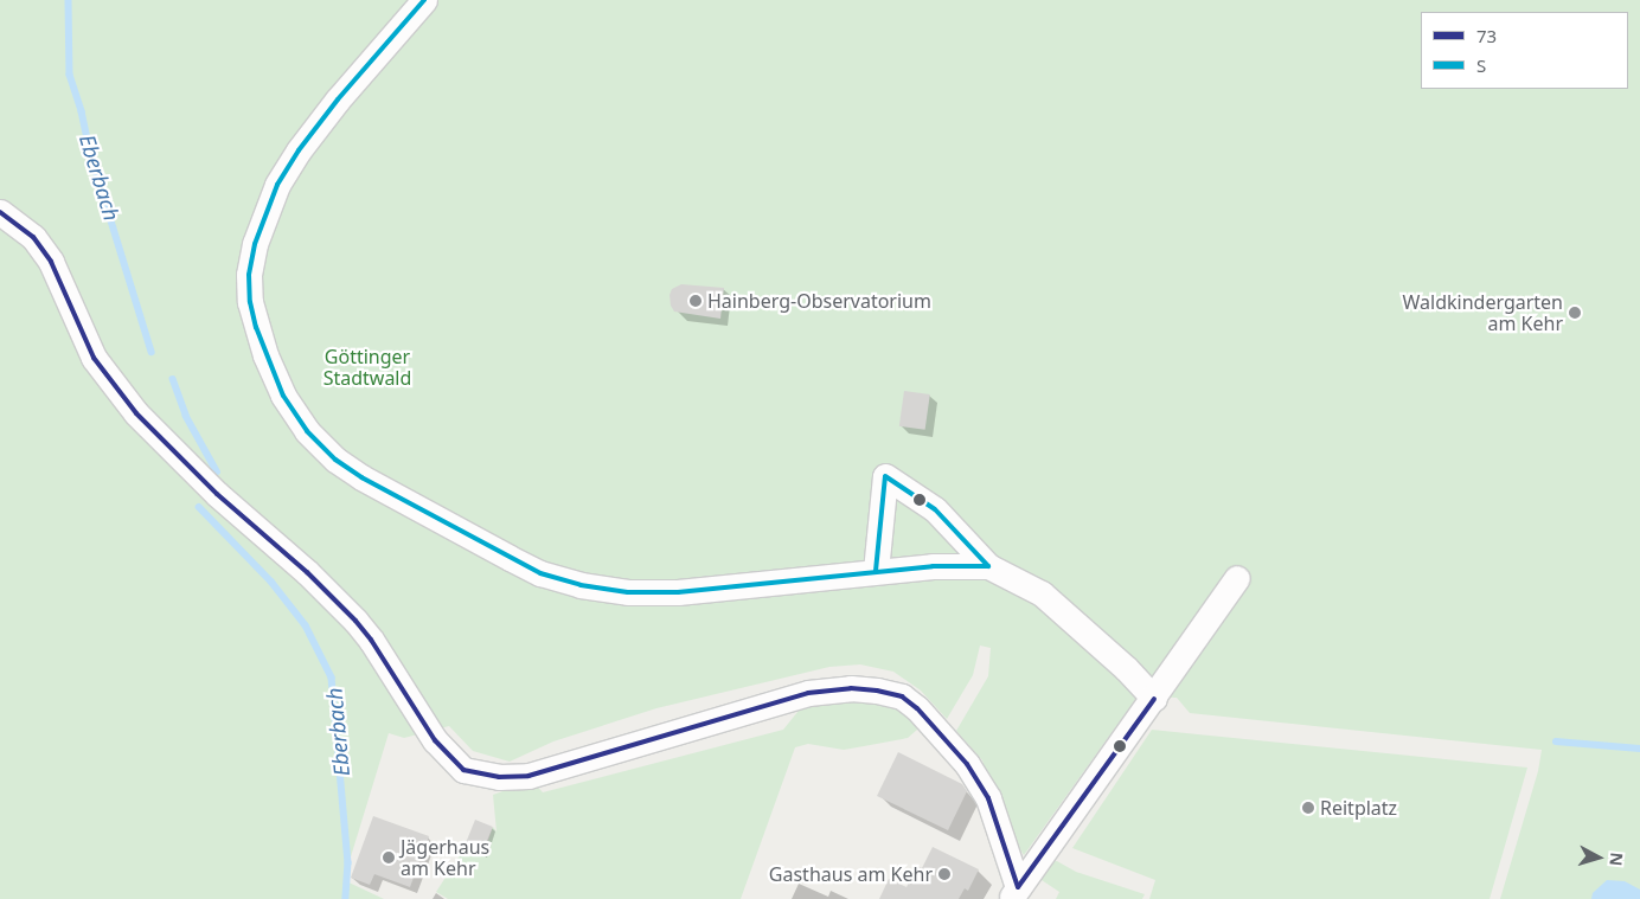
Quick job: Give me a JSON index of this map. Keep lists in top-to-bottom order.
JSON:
{
  "water": ["Eberbach"],
  "parks": ["Göttinger Stadtwald"],
  "places": [
    "Hainberg-Observatorium",
    "Waldkindergarten am Kehr",
    "Reitplatz",
    "Jägerhaus am Kehr",
    "Gasthaus am Kehr"
  ],
  "lines": ["transit line S", "transit line 73"],
  "legend": ["73", "S"],
  "north": "right"
}
